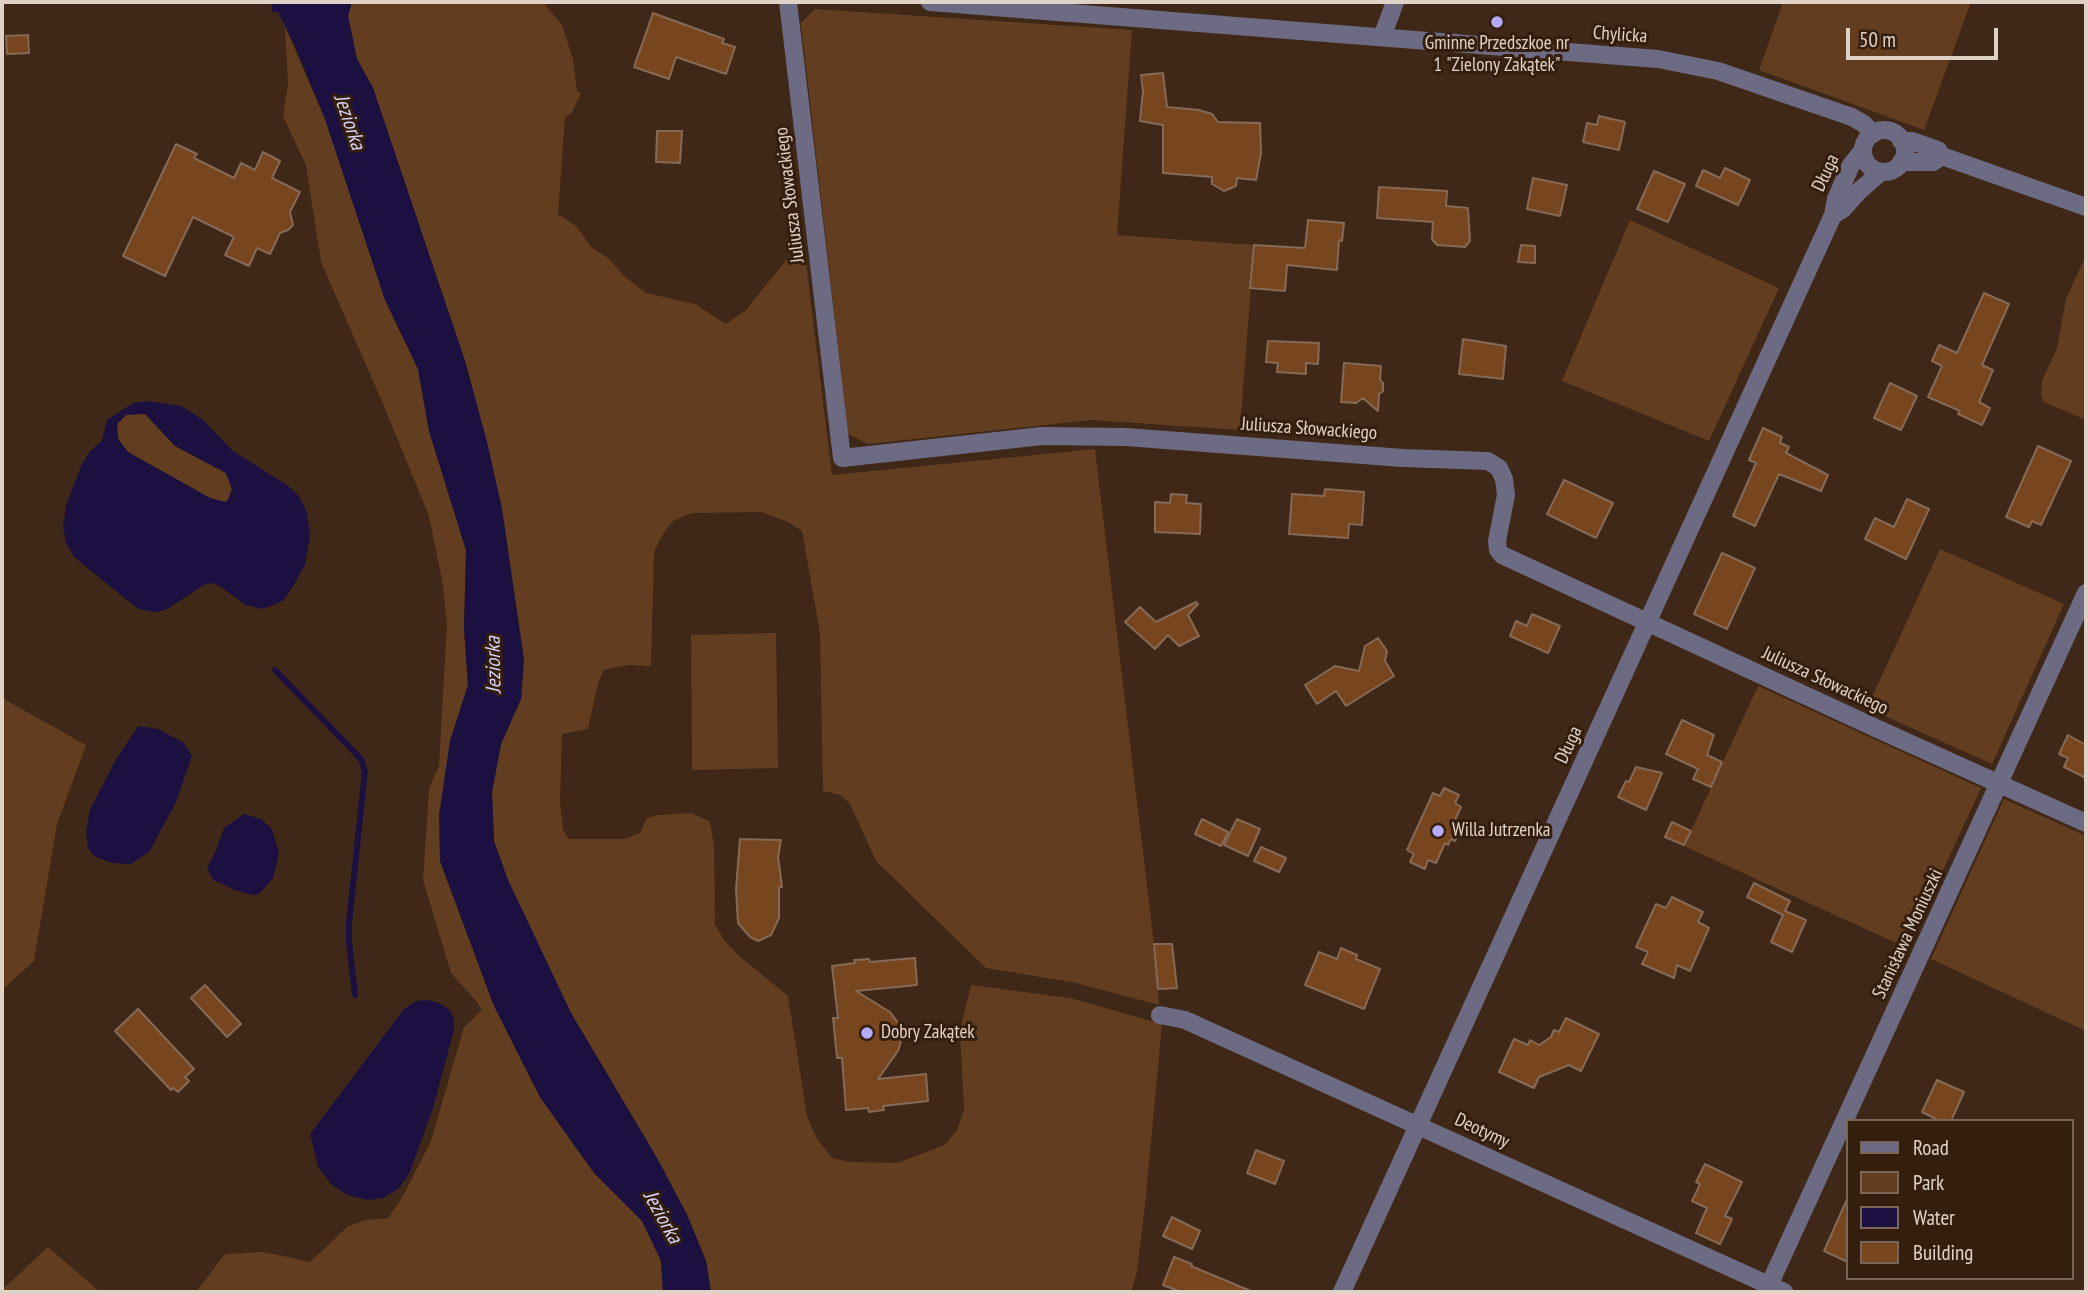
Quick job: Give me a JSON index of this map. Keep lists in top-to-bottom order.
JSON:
{
  "streets": {
    "street": [
      "Chylicka",
      "Długa",
      "Juliusza Słowackiego",
      "Stanisława Moniuszki",
      "Deotymy"
    ]
  },
  "crossings": [
    ["Chylicka", "Długa"],
    ["Długa", "Juliusza Słowackiego"],
    ["Długa", "Deotymy"],
    ["Juliusza Słowackiego", "Stanisława Moniuszki"],
    ["Stanisława Moniuszki", "Deotymy"]
  ],
  "water": ["Jeziorka"],
  "places": ["Gminne Przedszkoe nr 1 \"Zielony Zakątek\"", "Willa Jutrzenka", "Dobry Zakątek"],
  "legend": [
    "Road",
    "Park",
    "Water",
    "Building"
  ],
  "scale_bar": "50 m"
}
